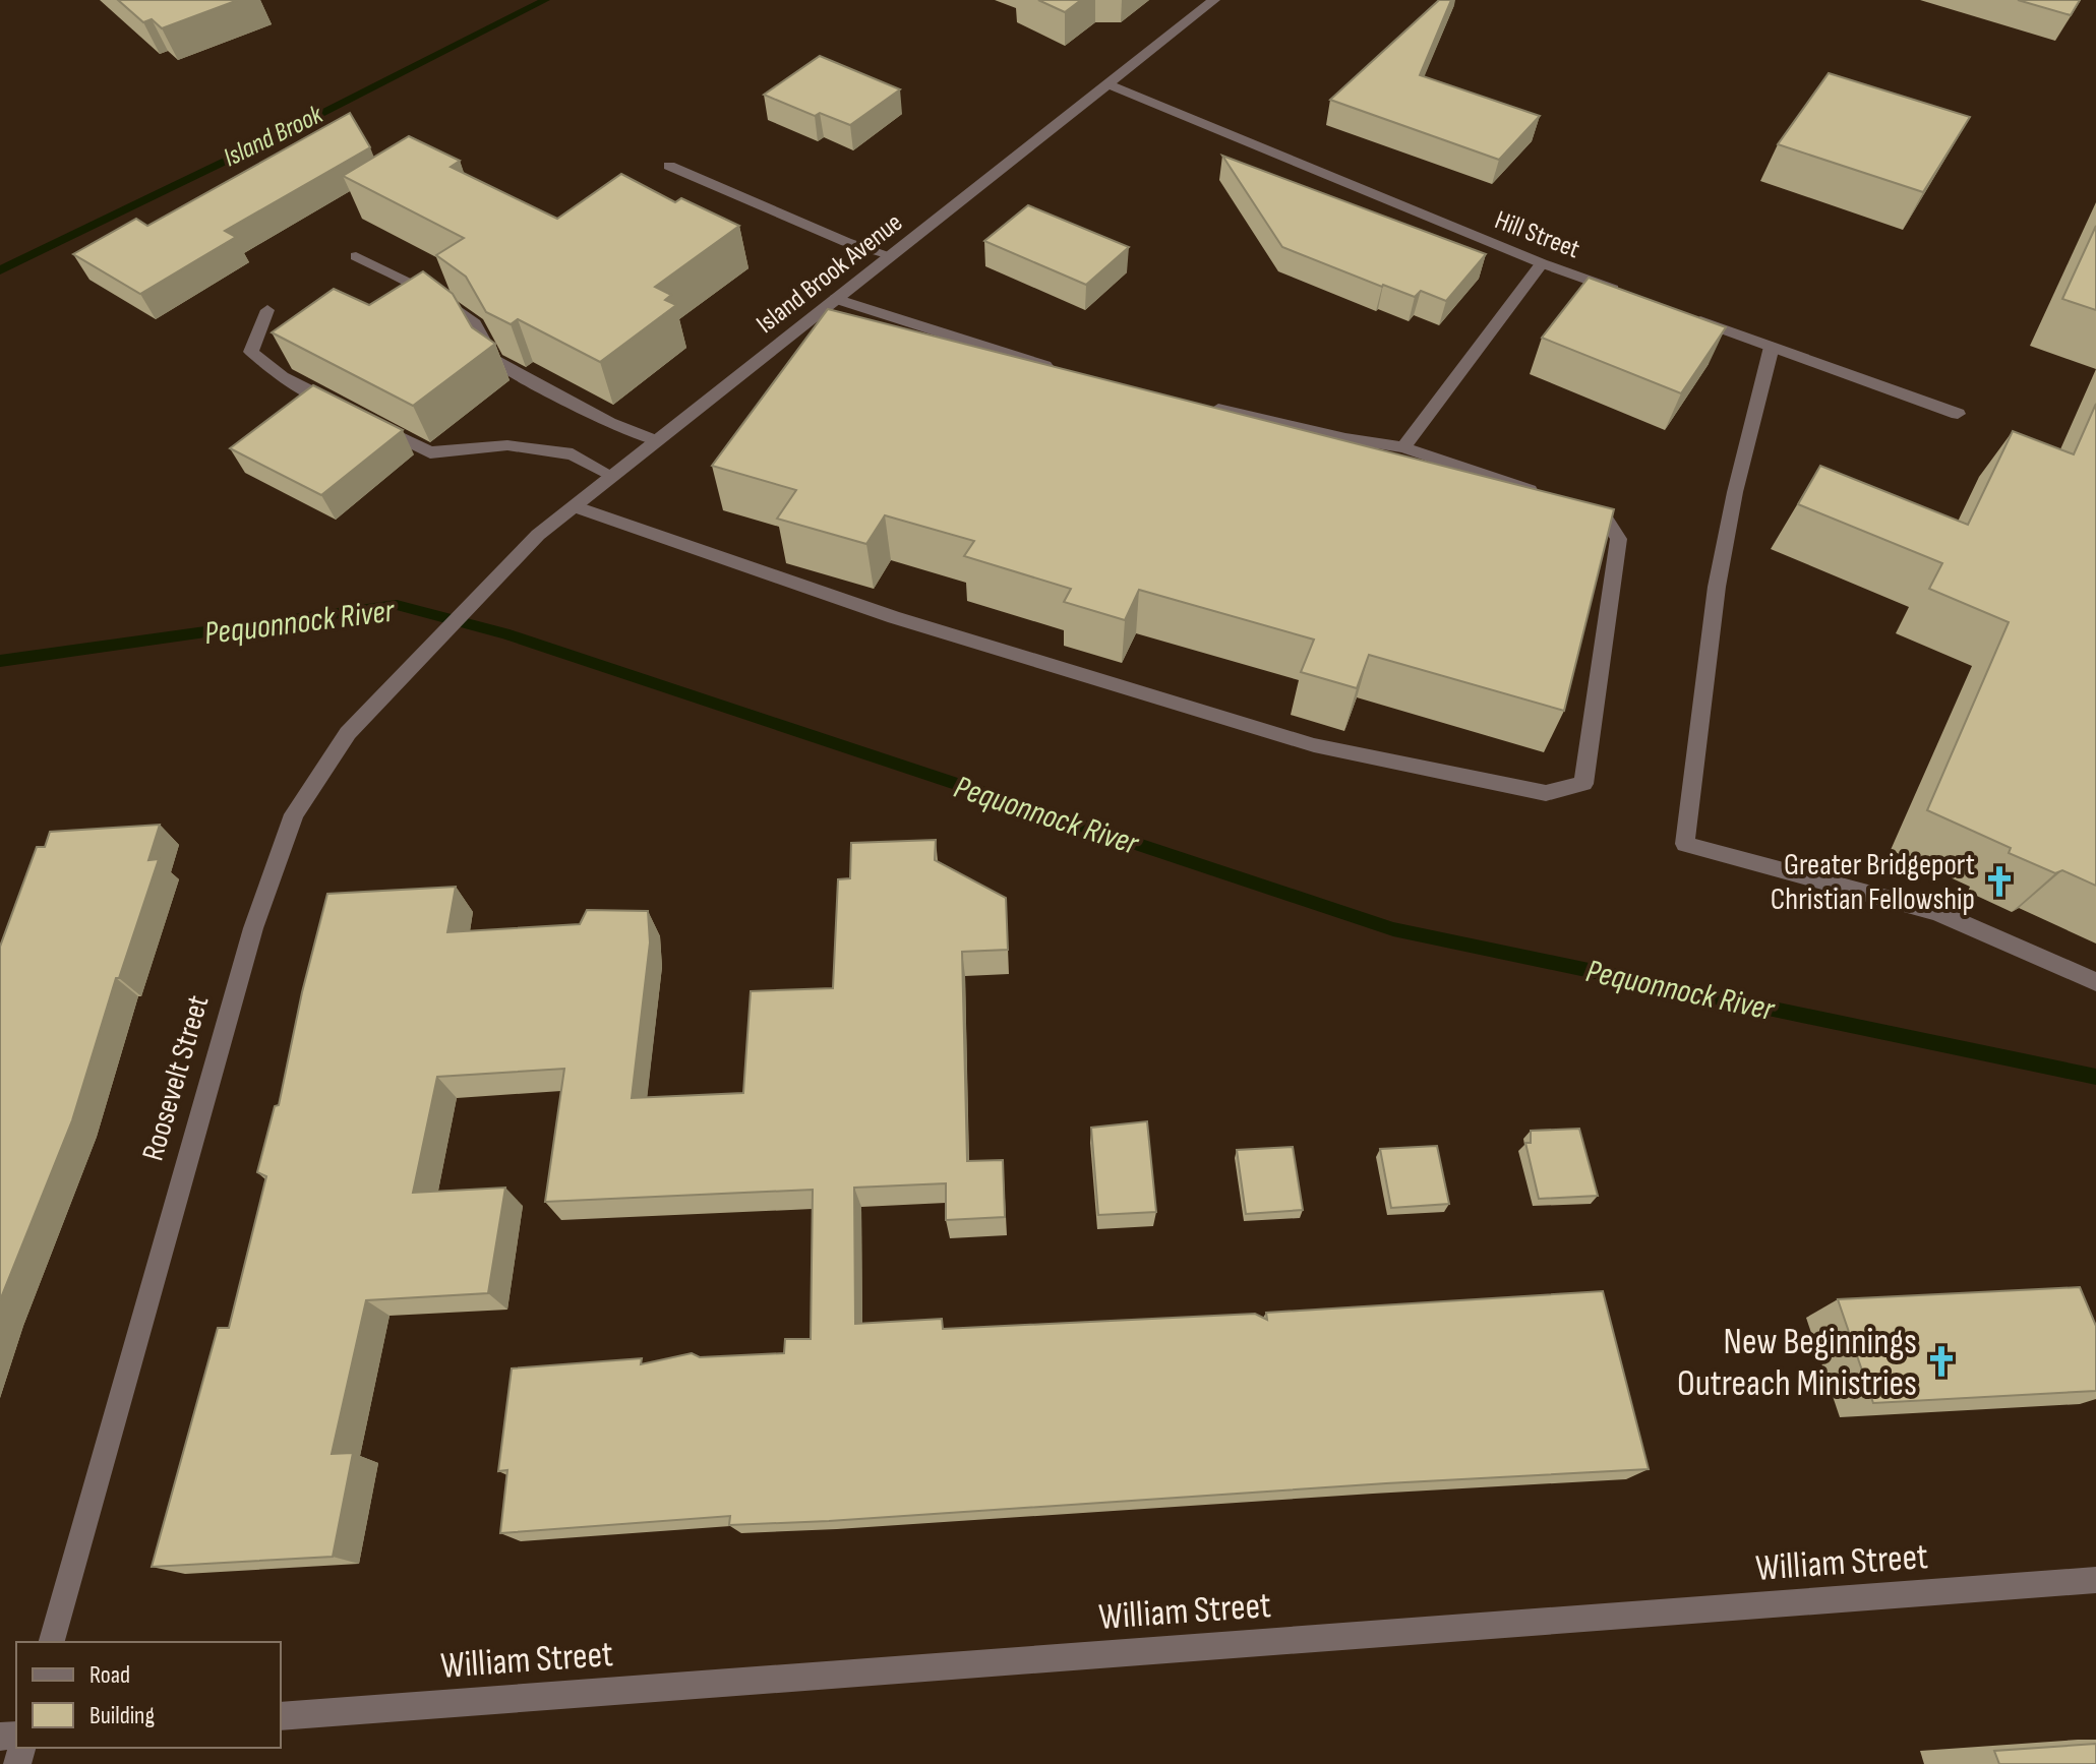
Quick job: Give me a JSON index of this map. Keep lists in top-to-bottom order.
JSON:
{
  "streets": {
    "street": [
      "Hill Street",
      "Island Brook Avenue",
      "Roosevelt Street",
      "William Street"
    ]
  },
  "crossings": [
    ["Hill Street", "Island Brook Avenue"],
    ["Island Brook Avenue", "Roosevelt Street"]
  ],
  "water": ["Island Brook", "Pequonnock River"],
  "places": {
    "church": ["Greater Bridgeport Christian Fellowship", "New Beginnings Outreach Ministries"]
  },
  "legend": ["Road", "Building"]
}
